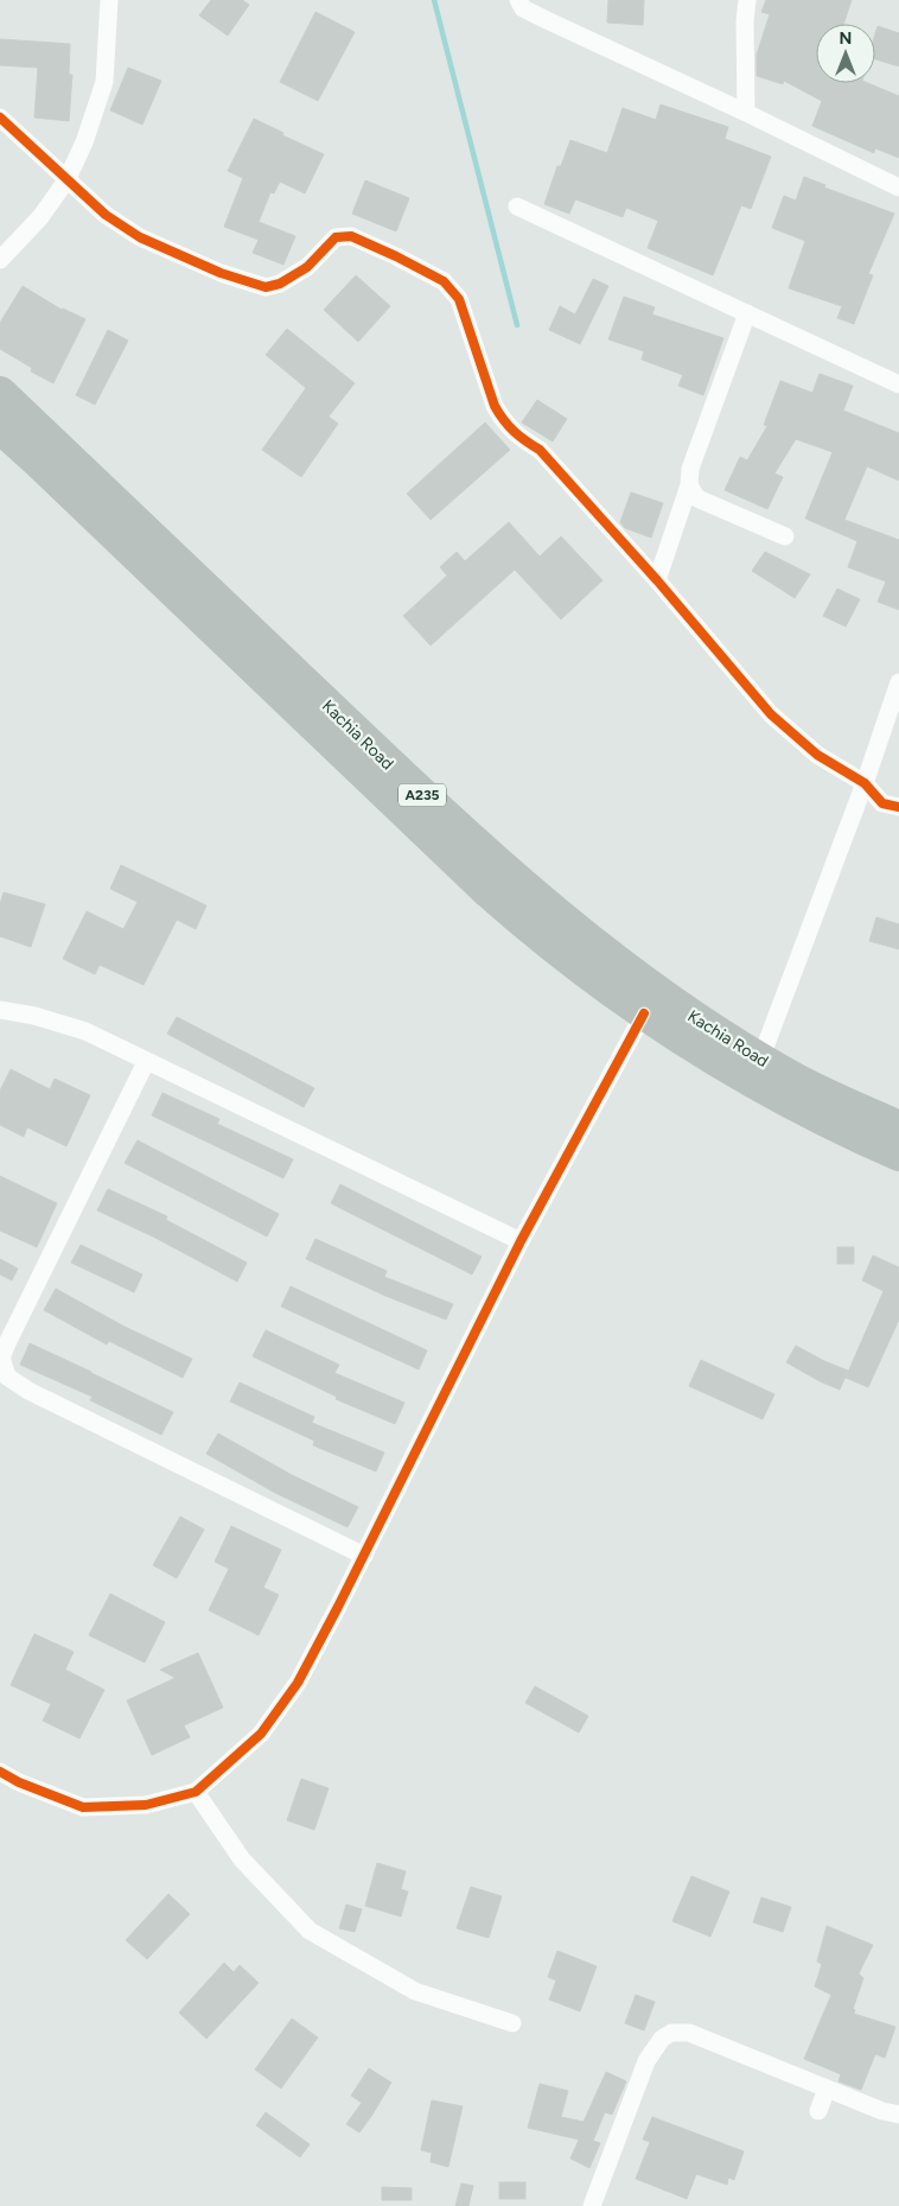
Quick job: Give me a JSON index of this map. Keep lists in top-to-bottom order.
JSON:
{
  "streets": {
    "highway": ["Kachia Road", "A235"]
  },
  "north": "top"
}
